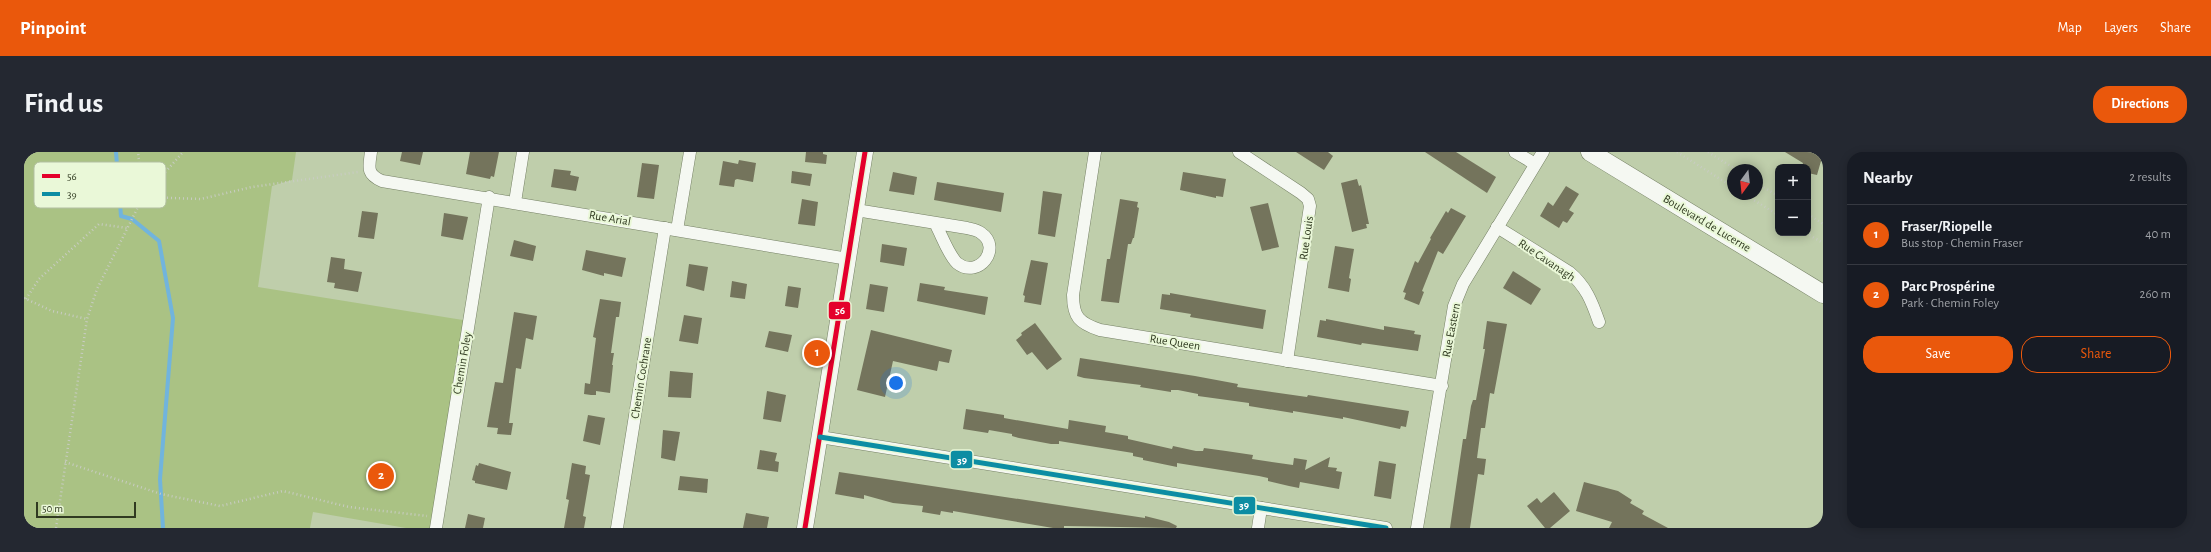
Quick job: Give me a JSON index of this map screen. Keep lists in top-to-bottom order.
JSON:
{
  "streets": {
    "main road": ["Boulevard de Lucerne"],
    "street": [
      "Rue Arial",
      "Rue Louis",
      "Rue Cavanagh",
      "Rue Eastern",
      "Rue Queen",
      "Chemin Foley",
      "Chemin Cochrane"
    ]
  },
  "crossings": [
    ["Rue Arial", "Chemin Foley"],
    ["Rue Arial", "Chemin Cochrane"],
    ["Rue Louis", "Rue Queen"],
    ["Rue Cavanagh", "Rue Eastern"],
    ["Rue Eastern", "Rue Queen"]
  ],
  "lines": ["transit line 56", "transit line 39"],
  "legend": ["56", "39"],
  "scale_bar": "50 m",
  "north": "bottom",
  "page": {
    "header": "Pinpoint",
    "nav": ["Map", "Layers", "Share"],
    "buttons": [
      "Directions",
      ["Save", "Share"]
    ],
    "title": "Find us",
    "heading": ["Nearby", "2 results"],
    "map_buttons": ["+", "−"],
    "list": [
      {
        "mark": "1",
        "name": "Fraser/Riopelle",
        "note": "Bus stop · Chemin Fraser",
        "value": "40 m"
      },
      {
        "mark": "2",
        "name": "Parc Prospérine",
        "note": "Park · Chemin Foley",
        "value": "260 m"
      }
    ],
    "pins": ["1", "2"],
    "scale": "50 m"
  }
}
